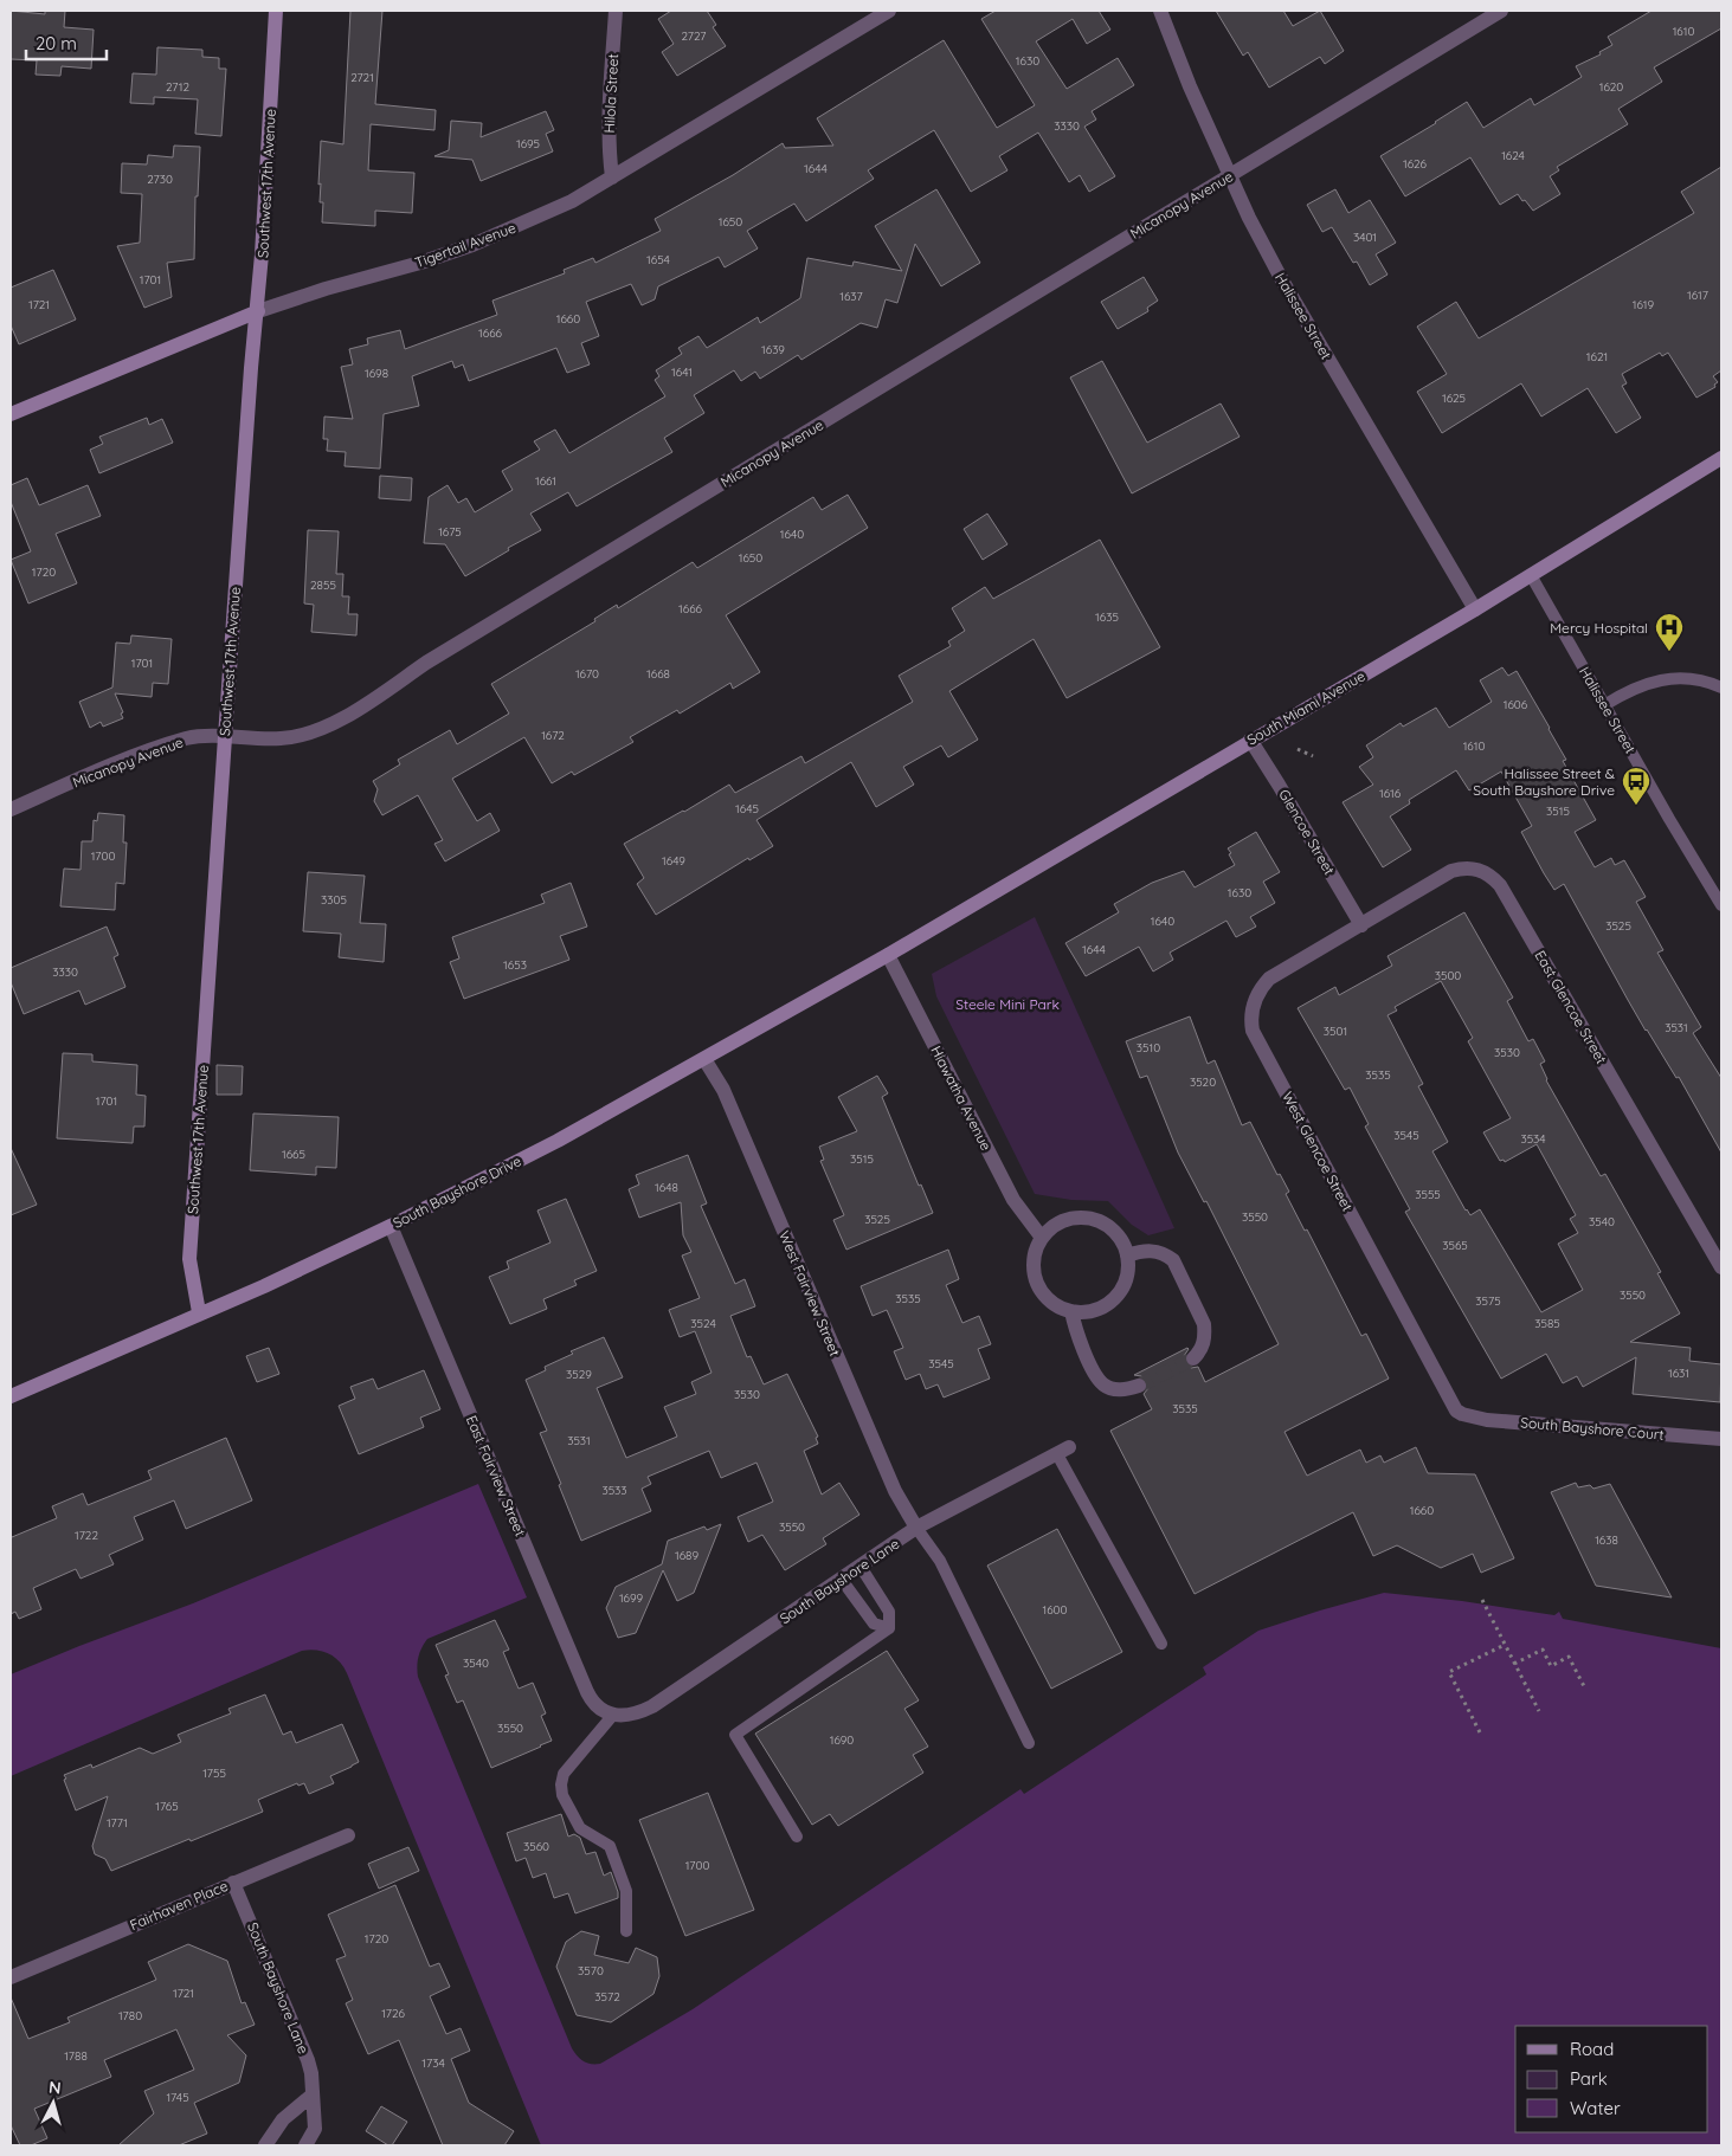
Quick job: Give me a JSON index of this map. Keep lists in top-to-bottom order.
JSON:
{
  "streets": {
    "main road": [
      "Southwest 17th Avenue",
      "Tigertail Avenue",
      "South Miami Avenue",
      "South Bayshore Drive"
    ],
    "street": [
      "Hilola Street",
      "Micanopy Avenue",
      "Halissee Street",
      "Glencoe Street",
      "East Glencoe Street",
      "Hiawatha Avenue",
      "West Glencoe Street",
      "West Fairview Street",
      "South Bayshore Court",
      "East Fairview Street",
      "South Bayshore Lane",
      "Fairhaven Place"
    ]
  },
  "crossings": [
    ["Hilola Street", "Tigertail Avenue"],
    ["Southwest 17th Avenue", "Micanopy Avenue"],
    ["Southwest 17th Avenue", "Tigertail Avenue"],
    ["Southwest 17th Avenue", "South Bayshore Drive"],
    ["Micanopy Avenue", "Halissee Street"],
    ["Halissee Street", "South Miami Avenue"],
    ["South Miami Avenue", "Glencoe Street"],
    ["South Miami Avenue", "Hiawatha Avenue"],
    ["South Miami Avenue", "South Bayshore Drive"],
    ["Glencoe Street", "East Glencoe Street"],
    ["Glencoe Street", "West Glencoe Street"],
    ["East Glencoe Street", "West Glencoe Street"],
    ["Hiawatha Avenue", "South Bayshore Drive"],
    ["West Glencoe Street", "South Bayshore Court"],
    ["South Bayshore Drive", "West Fairview Street"],
    ["South Bayshore Drive", "East Fairview Street"],
    ["West Fairview Street", "South Bayshore Lane"],
    ["East Fairview Street", "South Bayshore Lane"],
    ["South Bayshore Lane", "Fairhaven Place"]
  ],
  "parks": ["Steele Mini Park"],
  "places": {
    "hospital": ["Mercy Hospital"],
    "bus stop": ["Halissee Street & South Bayshore Drive"]
  },
  "house_numbers": [
    "1610",
    "2727",
    "1630",
    "2721",
    "2712",
    "1620",
    "3330",
    "1695",
    "1624",
    "1626",
    "1644",
    "2730",
    "1650",
    "3401",
    "1654",
    "1701",
    "1617",
    "1637",
    "1721",
    "1619",
    "1660",
    "1666",
    "1639",
    "1621",
    "1641",
    "1698",
    "1625",
    "1661",
    "1675",
    "1640",
    "1650",
    "1720",
    "2855",
    "1666",
    "1635",
    "1701",
    "1670",
    "1668",
    "1606",
    "1672",
    "1610",
    "1616",
    "1645",
    "3515",
    "1700",
    "1649",
    "1630",
    "3305",
    "1640",
    "3525",
    "1644",
    "1653",
    "3330",
    "3500",
    "3531",
    "3501",
    "3510",
    "3530",
    "3535",
    "3520",
    "1701",
    "3545",
    "3534",
    "1665",
    "3515",
    "1648",
    "3555",
    "3550",
    "3525",
    "3540",
    "3565",
    "3550",
    "3535",
    "3575",
    "3524",
    "3585",
    "3545",
    "1631",
    "3529",
    "3530",
    "3535",
    "3531",
    "3533",
    "1660",
    "3550",
    "1722",
    "1638",
    "1689",
    "1699",
    "1600",
    "3540",
    "3550",
    "1690",
    "1755",
    "1765",
    "1771",
    "3560",
    "1700",
    "1720",
    "3570",
    "1721",
    "3572",
    "1726",
    "1780",
    "1788",
    "1734",
    "1745"
  ],
  "legend": ["Road", "Park", "Water"],
  "scale_bar": "20 m",
  "north": "top"
}
